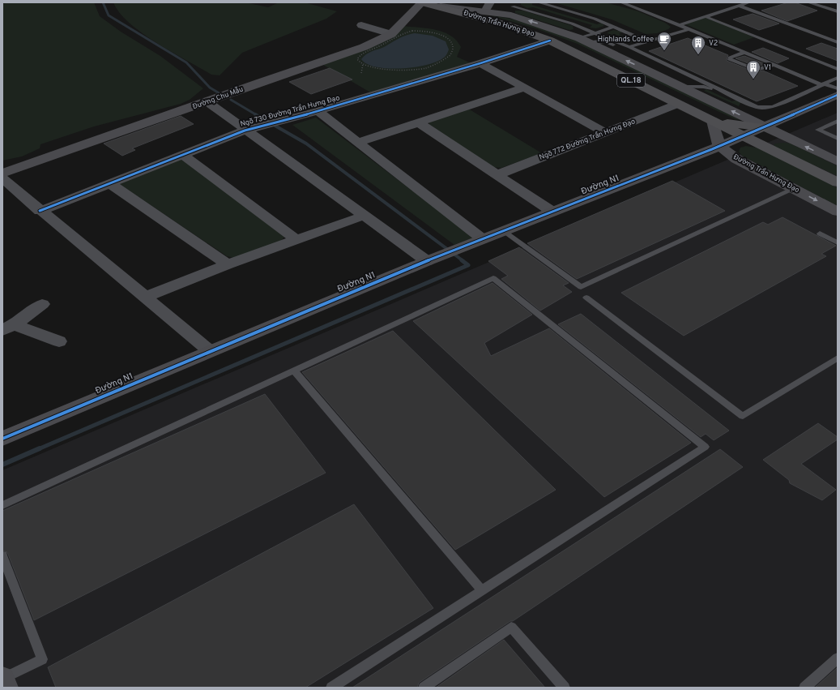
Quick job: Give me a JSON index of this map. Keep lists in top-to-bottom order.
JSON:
{
  "streets": {
    "highway": ["Đường Trần Hưng Đạo", "QL.18"],
    "street": [
      "Đường Chu Mẫu",
      "Ngõ 730 Đường Trần Hưng Đạo",
      "Ngõ 772 Đường Trần Hưng Đạo",
      "Đường N1"
    ]
  },
  "crossings": [
    ["Đường Trần Hưng Đạo", "Đường Chu Mẫu"],
    ["Đường Trần Hưng Đạo", "Ngõ 730 Đường Trần Hưng Đạo"],
    ["Đường Trần Hưng Đạo", "Ngõ 772 Đường Trần Hưng Đạo"],
    ["Đường Trần Hưng Đạo", "Đường N1"]
  ],
  "places": {
    "cafe": ["Highlands Coffee"],
    "building": ["V2", "V1"]
  }
}
